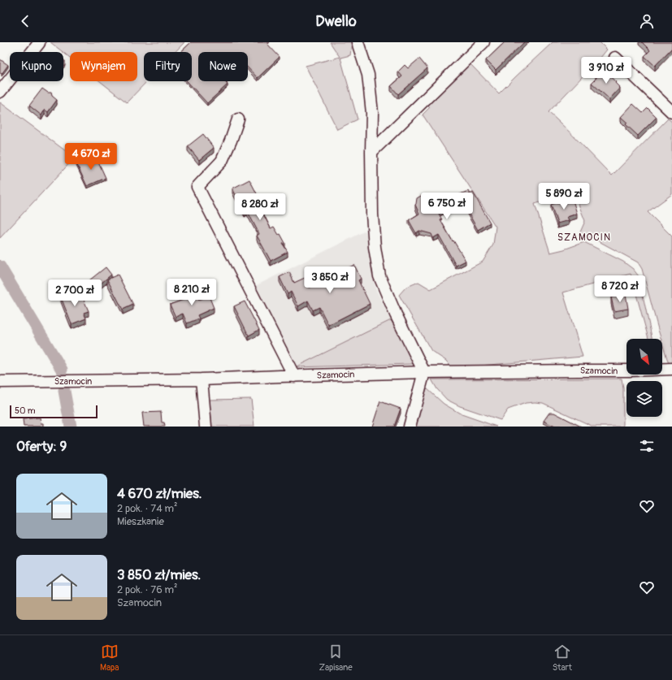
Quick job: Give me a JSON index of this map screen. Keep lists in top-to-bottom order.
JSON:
{
  "streets": {
    "street": ["Szamocin"]
  },
  "districts": ["SZAMOCIN"],
  "scale_bar": "50 m",
  "north": "bottom right",
  "page": {
    "header": "Dwello",
    "chip": [
      "Kupno",
      "Wynajem",
      "Filtry",
      "Nowe"
    ],
    "price": [
      "3 910 zł",
      "4 670 zł",
      "5 890 zł",
      "6 750 zł",
      "8 280 zł",
      "3 850 zł",
      "8 720 zł",
      "8 210 zł",
      "2 700 zł"
    ],
    "scale": "50 m",
    "heading": "Oferty: 9",
    "list": [
      {
        "name": "4 670 zł/mies.",
        "note": "2 pok. · 74 m² · Mieszkanie"
      },
      {
        "name": "3 850 zł/mies.",
        "note": "2 pok. · 76 m² · Szamocin"
      }
    ],
    "tabs": ["Mapa", "Zapisane", "Start"]
  }
}
